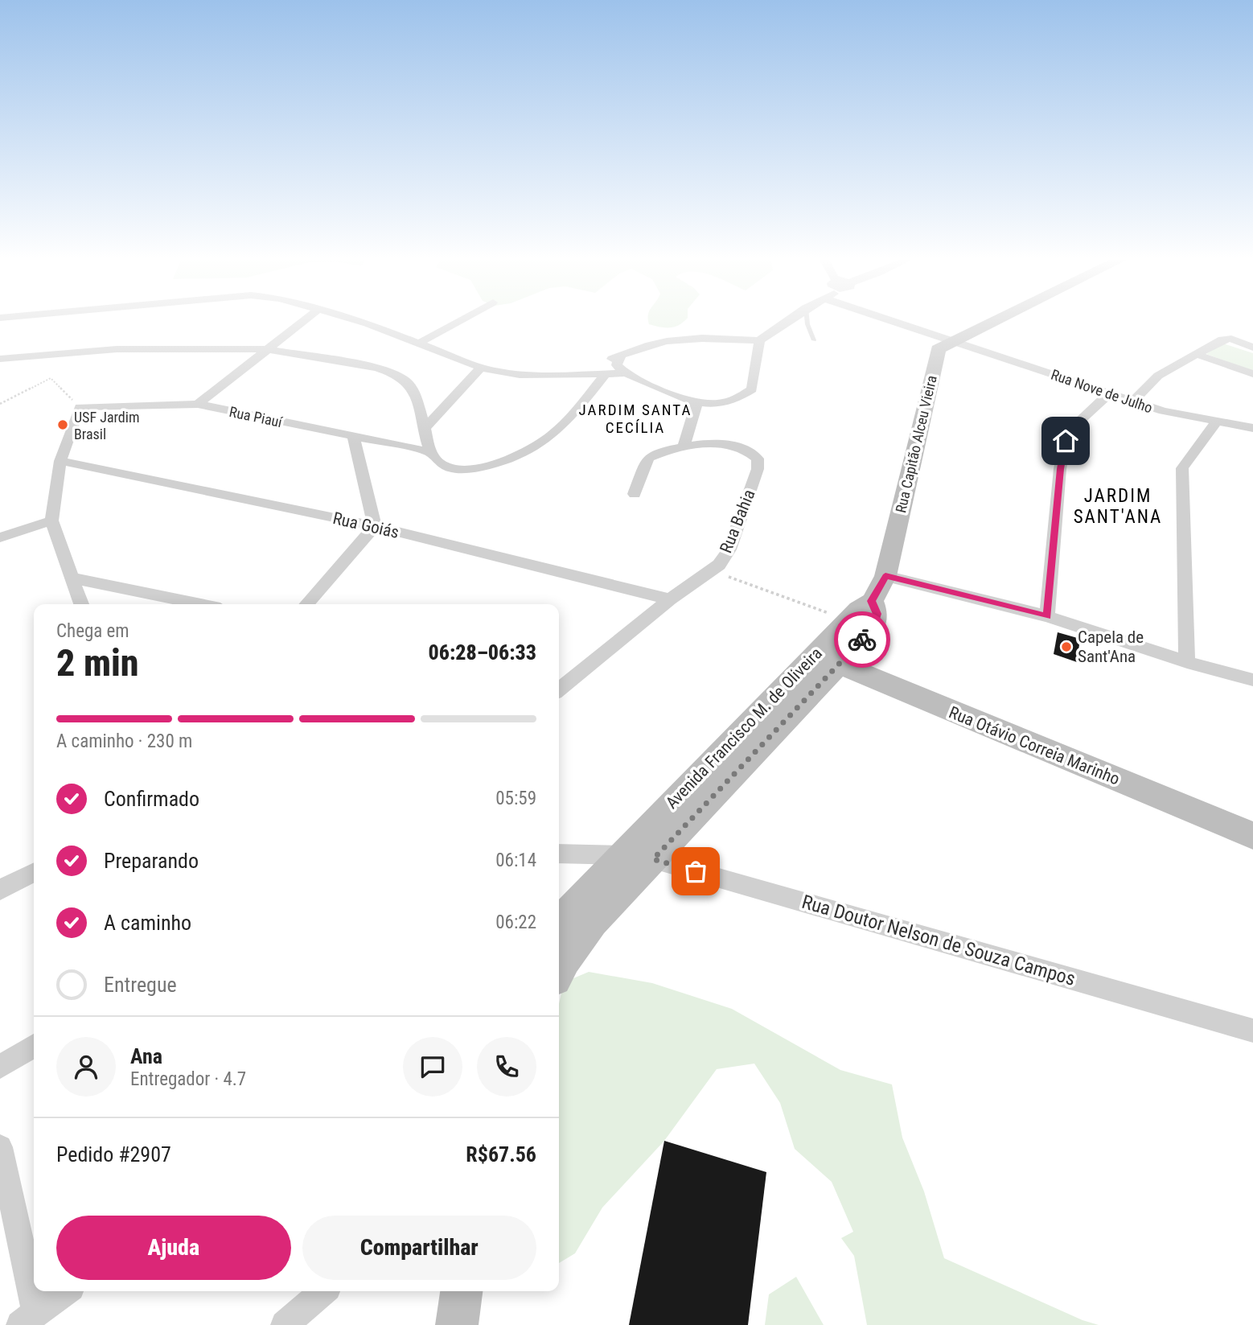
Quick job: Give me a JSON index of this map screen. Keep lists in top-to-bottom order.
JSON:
{
  "streets": {
    "street": [
      "Rua Nove de Julho",
      "Rua Piauí",
      "Rua Capitão Alceu Vieira",
      "Rua Bahia",
      "Rua Goiás",
      "Avenida Francisco M. de Oliveira",
      "Rua Otávio Correia Marinho",
      "Rua Doutor Nelson de Souza Campos"
    ]
  },
  "crossings": [
    ["Rua Nove de Julho", "Rua Capitão Alceu Vieira"],
    ["Rua Capitão Alceu Vieira", "Avenida Francisco M. de Oliveira"],
    ["Rua Bahia", "Rua Goiás"],
    ["Avenida Francisco M. de Oliveira", "Rua Otávio Correia Marinho"],
    ["Avenida Francisco M. de Oliveira", "Rua Doutor Nelson de Souza Campos"]
  ],
  "districts": ["JARDIM SANTA CECÍLIA", "JARDIM SANT'ANA"],
  "places": ["USF Jardim Brasil", "Capela de Sant'Ana"],
  "page": {
    "heading": ["2 min", "Chega em", "06:28–06:33"],
    "panel": [
      "Ana",
      "Entregador · 4.7",
      "Pedido #2907",
      "R$67.56"
    ],
    "bar": "A caminho · 230 m",
    "list": [
      ["Confirmado", "05:59"],
      ["Preparando", "06:14"],
      ["A caminho", "06:22"],
      "Entregue"
    ],
    "buttons": ["Ajuda", "Compartilhar"]
  }
}
